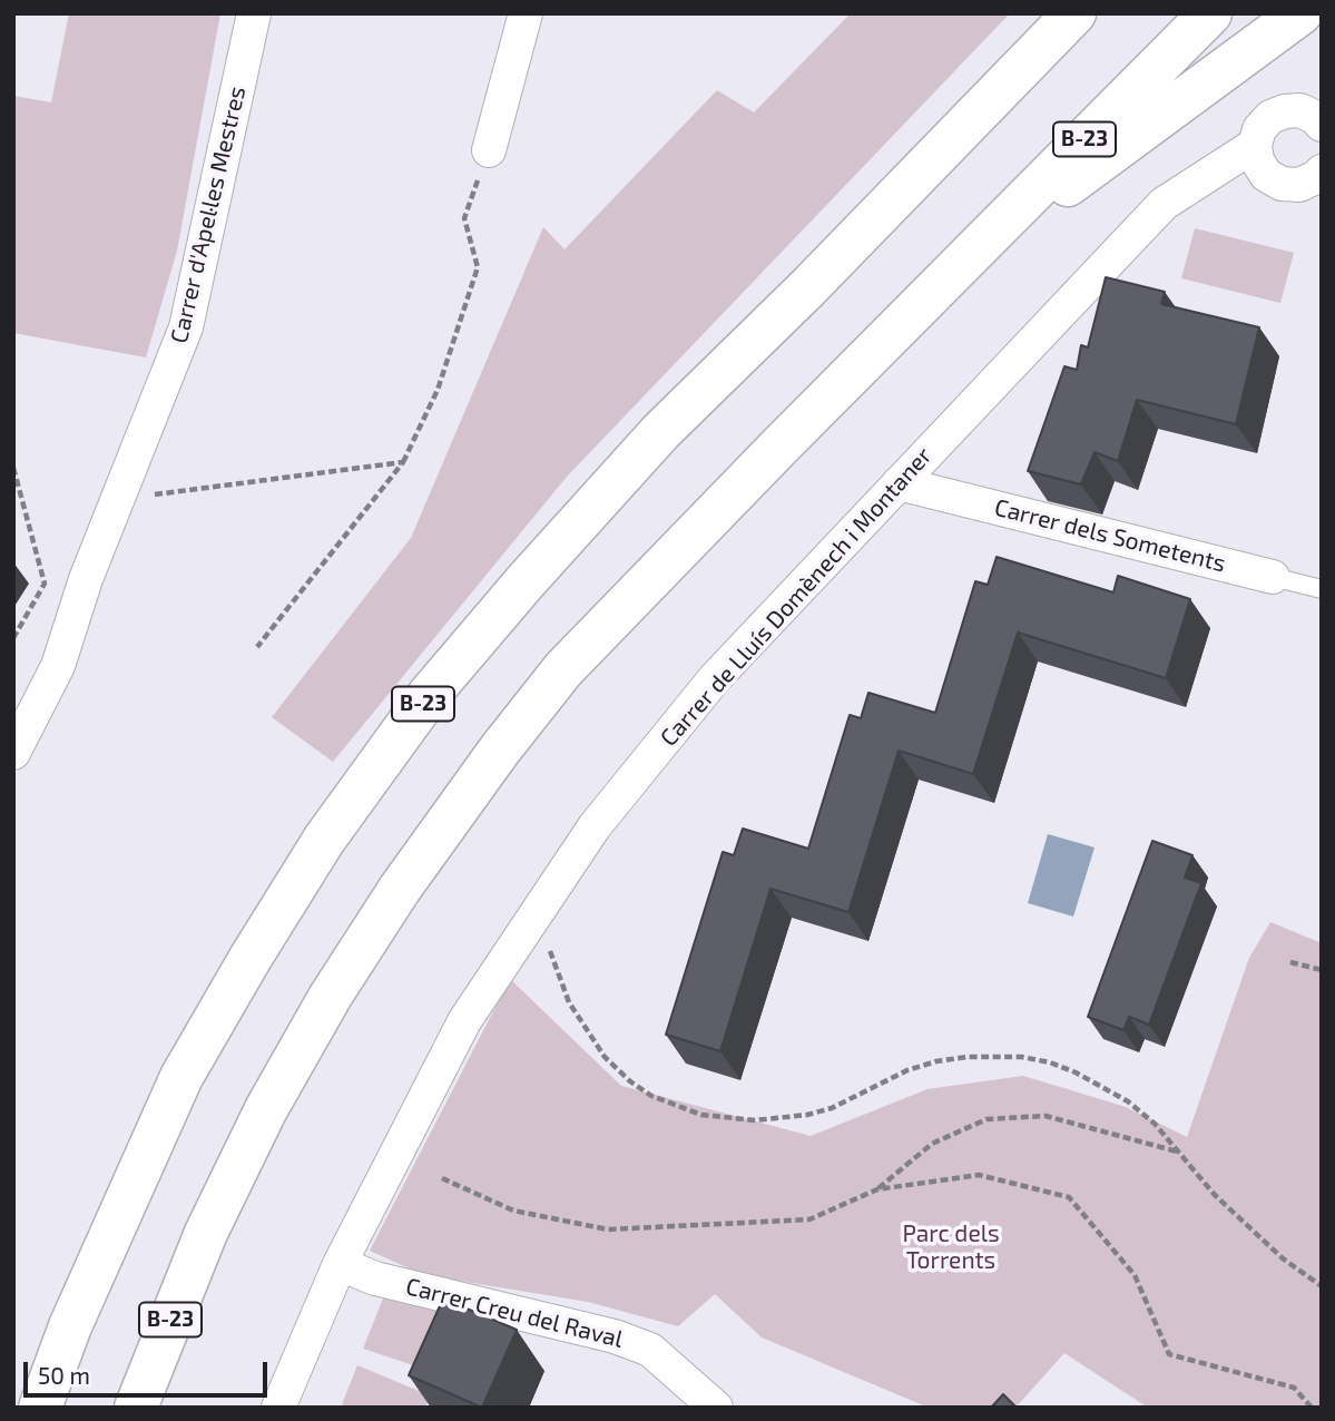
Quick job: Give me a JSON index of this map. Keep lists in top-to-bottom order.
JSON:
{
  "streets": {
    "highway": ["B-23"],
    "street": [
      "Carrer d'Apel·les Mestres",
      "Carrer dels Sometents",
      "Carrer de Lluís Domènech i Montaner",
      "Carrer Creu del Raval"
    ]
  },
  "crossings": [
    ["Carrer dels Sometents", "Carrer de Lluís Domènech i Montaner"],
    ["Carrer de Lluís Domènech i Montaner", "Carrer Creu del Raval"]
  ],
  "parks": ["Parc dels Torrents"],
  "scale_bar": "50 m"
}
